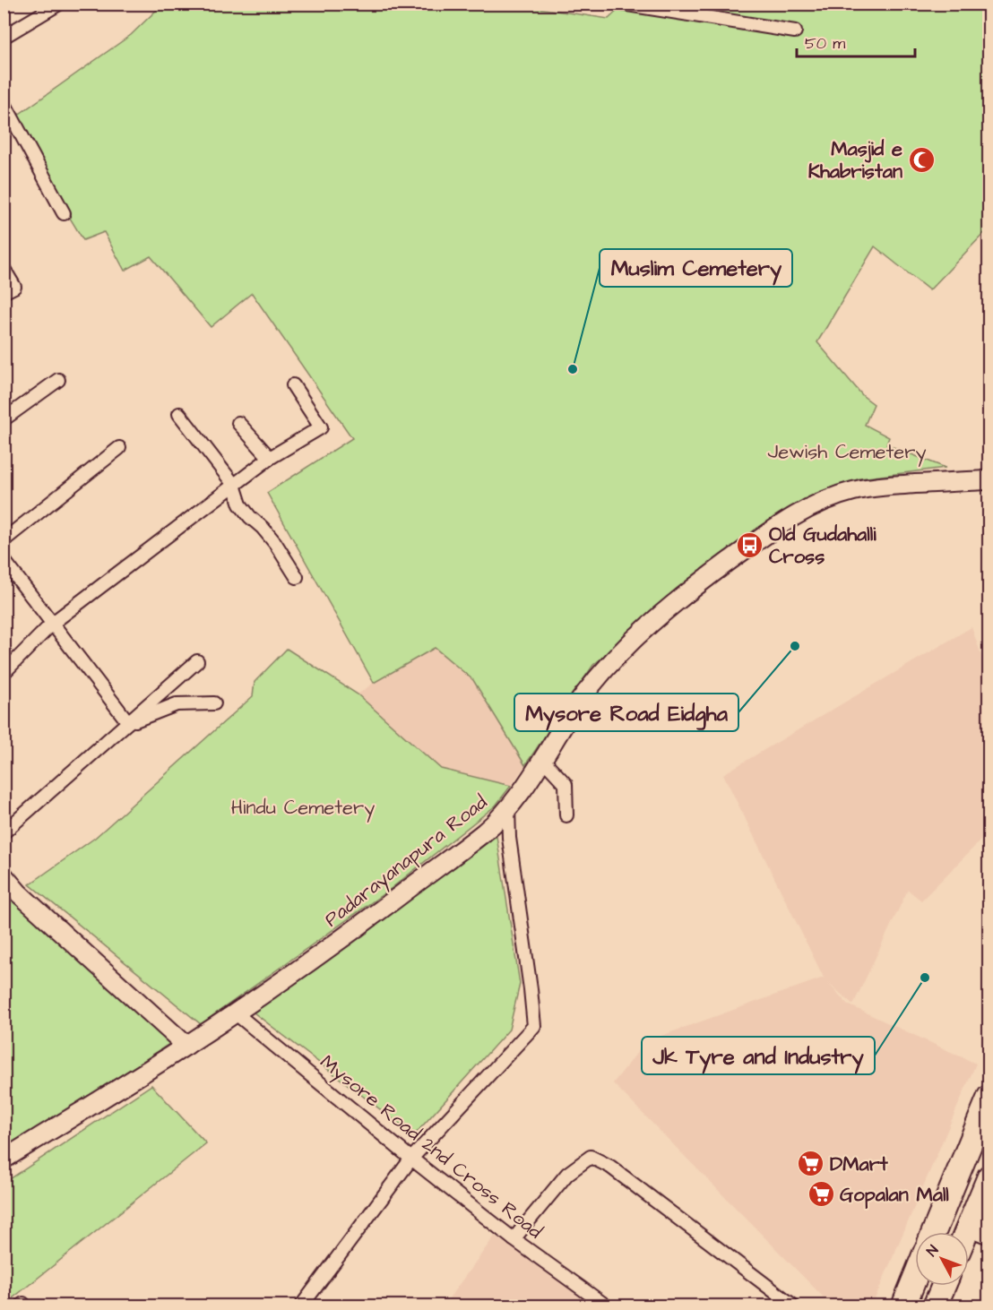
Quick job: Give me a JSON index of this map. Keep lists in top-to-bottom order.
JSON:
{
  "streets": {
    "street": ["Padarayanapura Road", "Mysore Road 2nd Cross Road"]
  },
  "crossings": [
    ["Padarayanapura Road", "Mysore Road 2nd Cross Road"]
  ],
  "parks": ["Jewish Cemetery", "Hindu Cemetery"],
  "places": {
    "mosque": ["Masjid e Khabristan"],
    "other": ["Muslim Cemetery", "Mysore Road Eidgha", "Jk Tyre and Industry"],
    "bus stop": ["Old Gudahalli Cross"],
    "supermarket": ["DMart", "Gopalan Mall"]
  },
  "scale_bar": "50 m",
  "north": "top left"
}
